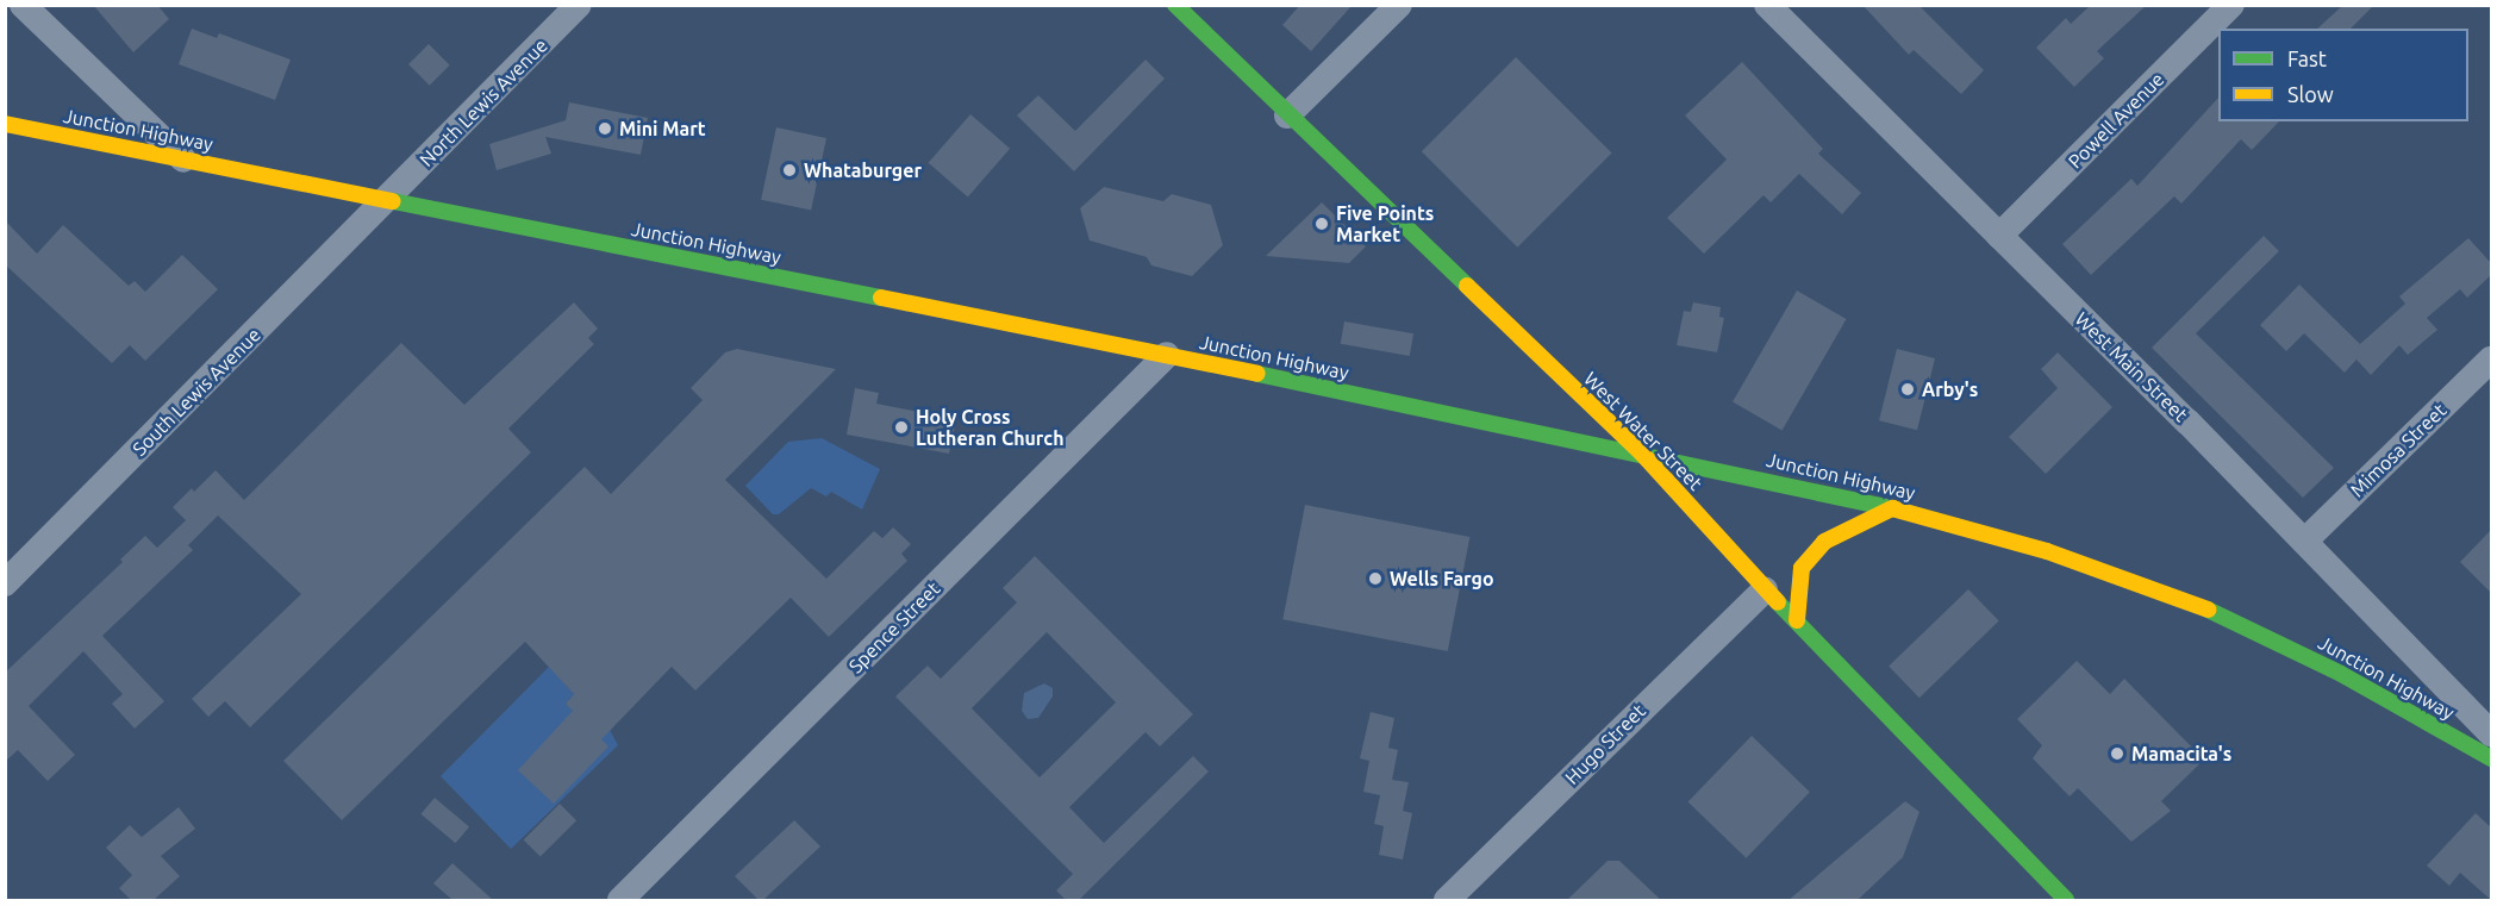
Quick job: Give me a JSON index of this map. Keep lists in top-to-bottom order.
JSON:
{
  "streets": {
    "main road": ["Junction Highway", "West Water Street"],
    "street": [
      "North Lewis Avenue",
      "Powell Avenue",
      "West Main Street",
      "South Lewis Avenue",
      "Mimosa Street",
      "Spence Street",
      "Hugo Street"
    ]
  },
  "crossings": [
    ["North Lewis Avenue", "Junction Highway"],
    ["North Lewis Avenue", "South Lewis Avenue"],
    ["Powell Avenue", "West Main Street"],
    ["Junction Highway", "South Lewis Avenue"],
    ["Junction Highway", "West Water Street"],
    ["Junction Highway", "Spence Street"],
    ["West Main Street", "Mimosa Street"],
    ["West Water Street", "Hugo Street"]
  ],
  "places": [
    "Mini Mart",
    "Whataburger",
    "Five Points Market",
    "Arby's",
    "Holy Cross Lutheran Church",
    "Wells Fargo",
    "Mamacita's"
  ],
  "legend": ["Fast", "Slow"]
}
